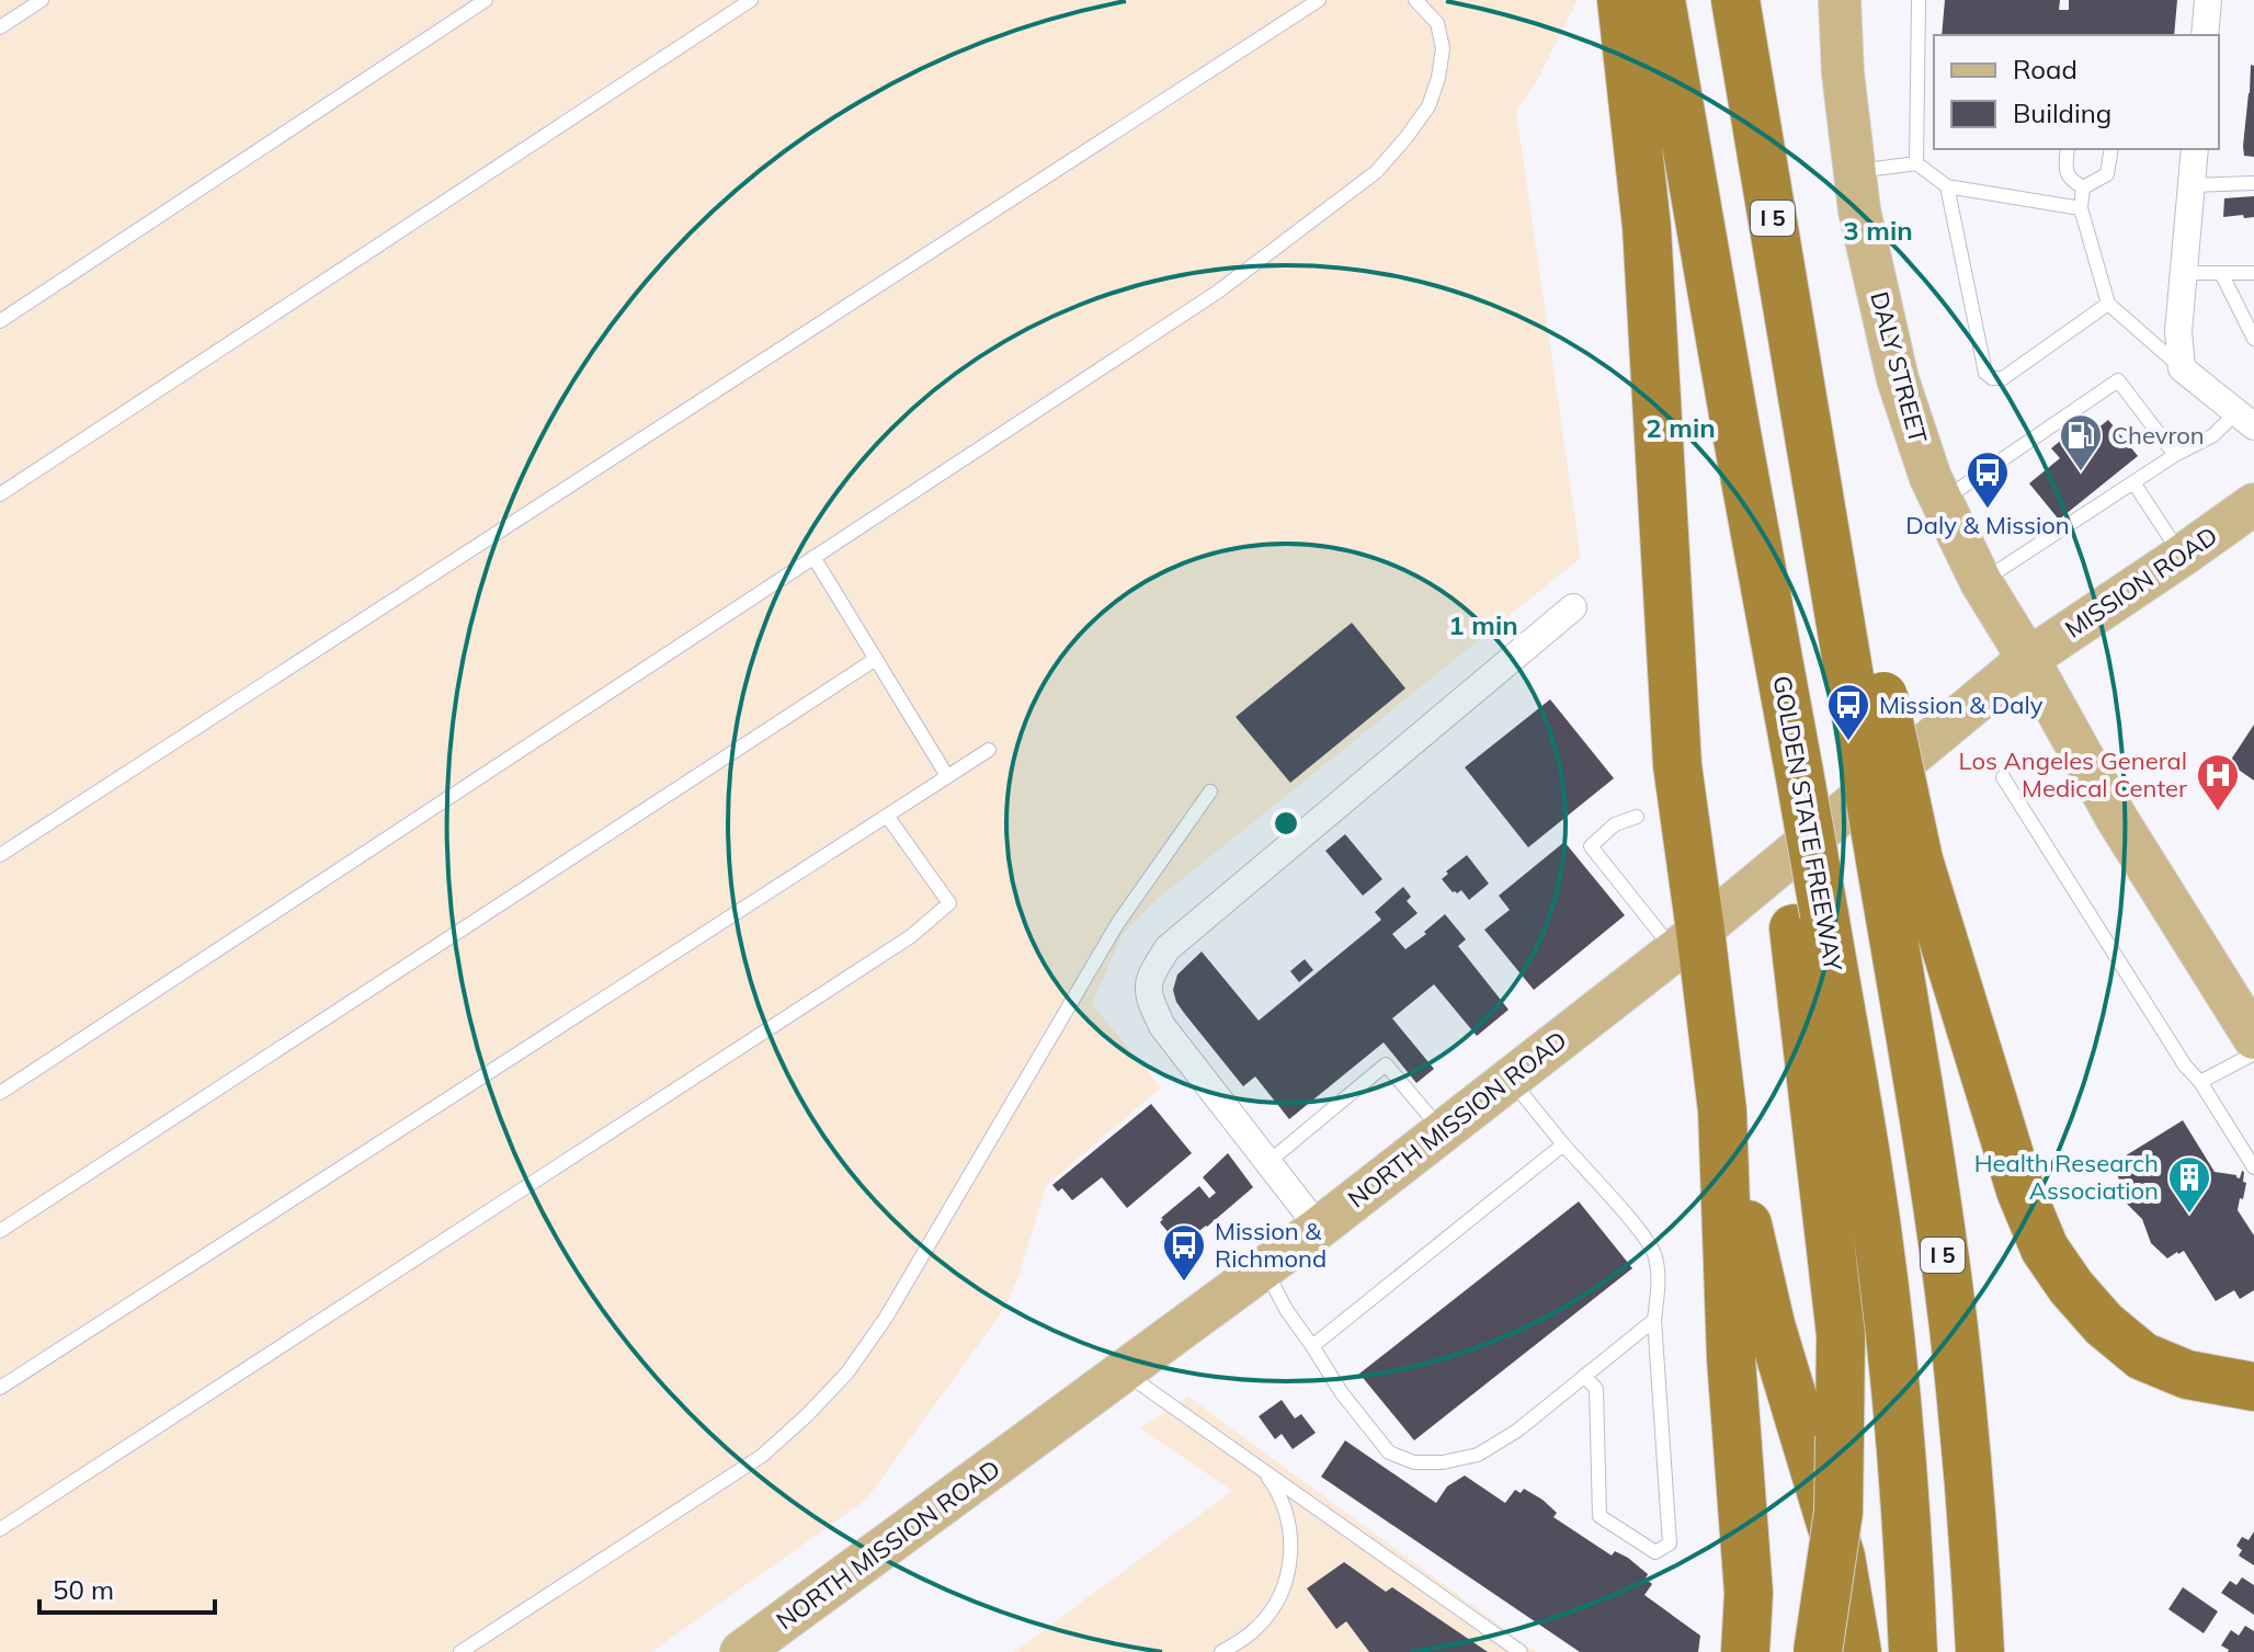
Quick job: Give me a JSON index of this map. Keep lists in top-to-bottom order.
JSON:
{
  "streets": {
    "highway": ["I 5", "GOLDEN STATE FREEWAY"],
    "main road": ["DALY STREET", "MISSION ROAD", "NORTH MISSION ROAD"]
  },
  "crossings": [
    ["DALY STREET", "MISSION ROAD"],
    ["DALY STREET", "NORTH MISSION ROAD"],
    ["MISSION ROAD", "NORTH MISSION ROAD"]
  ],
  "places": {
    "fuel station": ["Chevron"],
    "bus stop": ["Daly & Mission", "Mission & Daly", "Mission & Richmond"],
    "hospital": ["Los Angeles General Medical Center"],
    "building": ["Health Research Association"]
  },
  "legend": ["Road", "Building"],
  "scale_bar": "50 m",
  "rings": ["3 min", "2 min", "1 min"]
}
